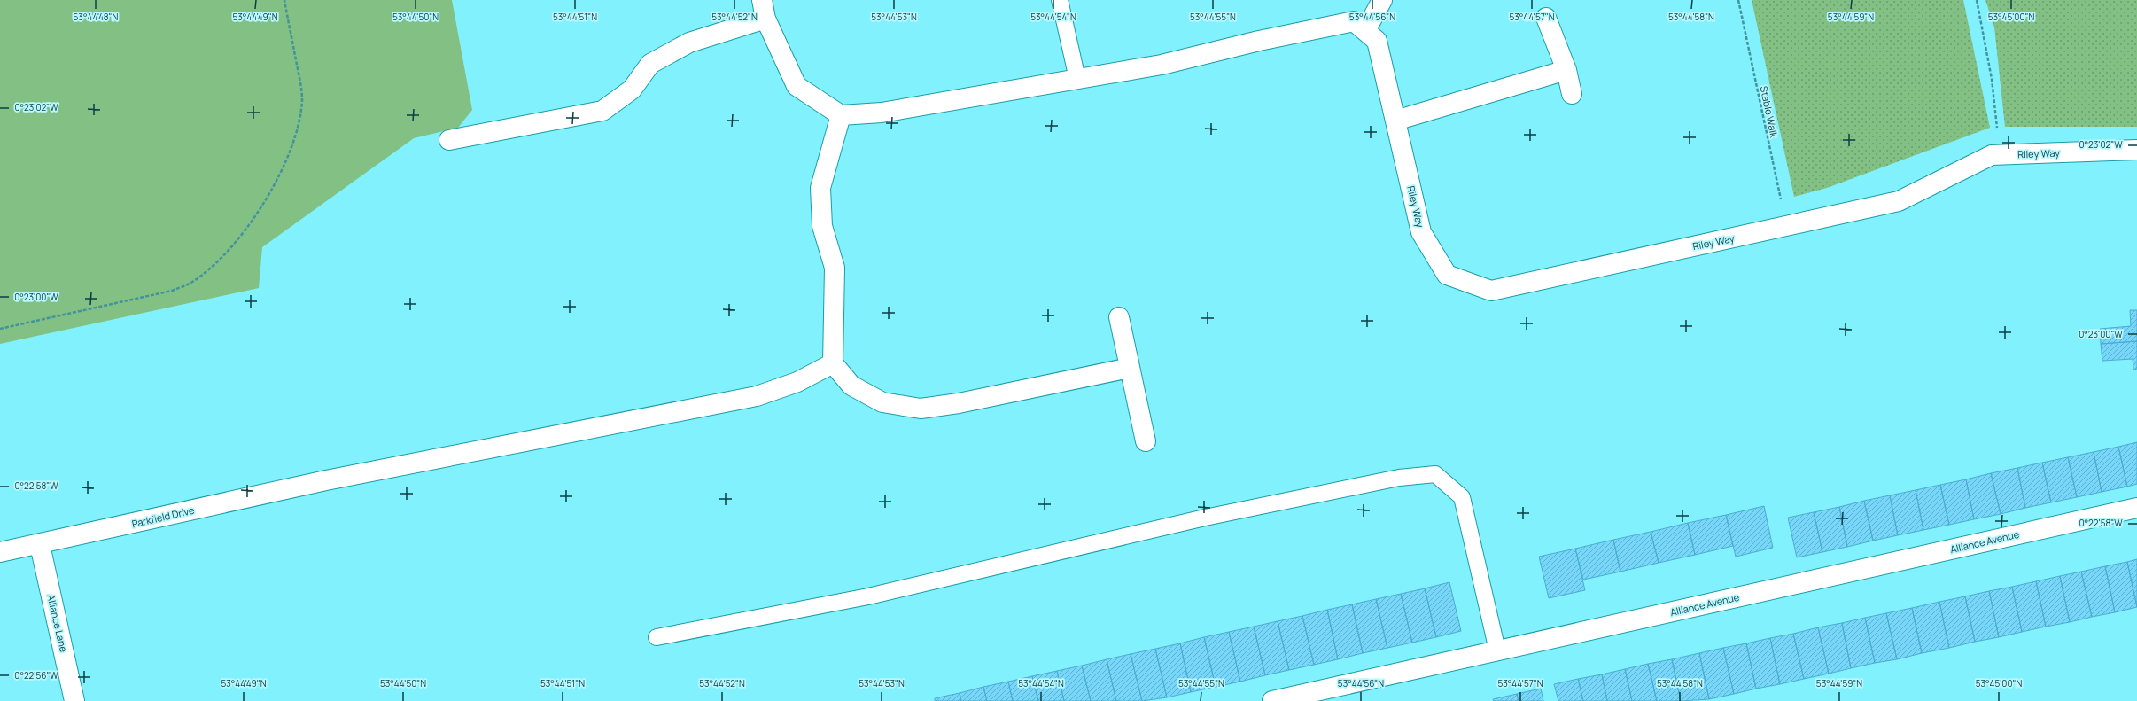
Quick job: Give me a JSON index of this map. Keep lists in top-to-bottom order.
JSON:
{
  "streets": {
    "street": [
      "Riley Way",
      "Parkfield Drive",
      "Alliance Avenue",
      "Alliance Lane"
    ],
    "path": ["Stable Walk"]
  },
  "crossings": [
    ["Stable Walk", "Riley Way"],
    ["Parkfield Drive", "Alliance Lane"]
  ],
  "coordinates": [
    "53°44'48\"N",
    "53°44'49\"N",
    "53°44'50\"N",
    "53°44'51\"N",
    "53°44'52\"N",
    "53°44'53\"N",
    "53°44'54\"N",
    "53°44'55\"N",
    "53°44'56\"N",
    "53°44'57\"N",
    "53°44'58\"N",
    "53°44'59\"N",
    "53°45'00\"N",
    "0°23'02\"W",
    "0°23'00\"W",
    "0°22'58\"W",
    "0°22'56\"W"
  ]
}
